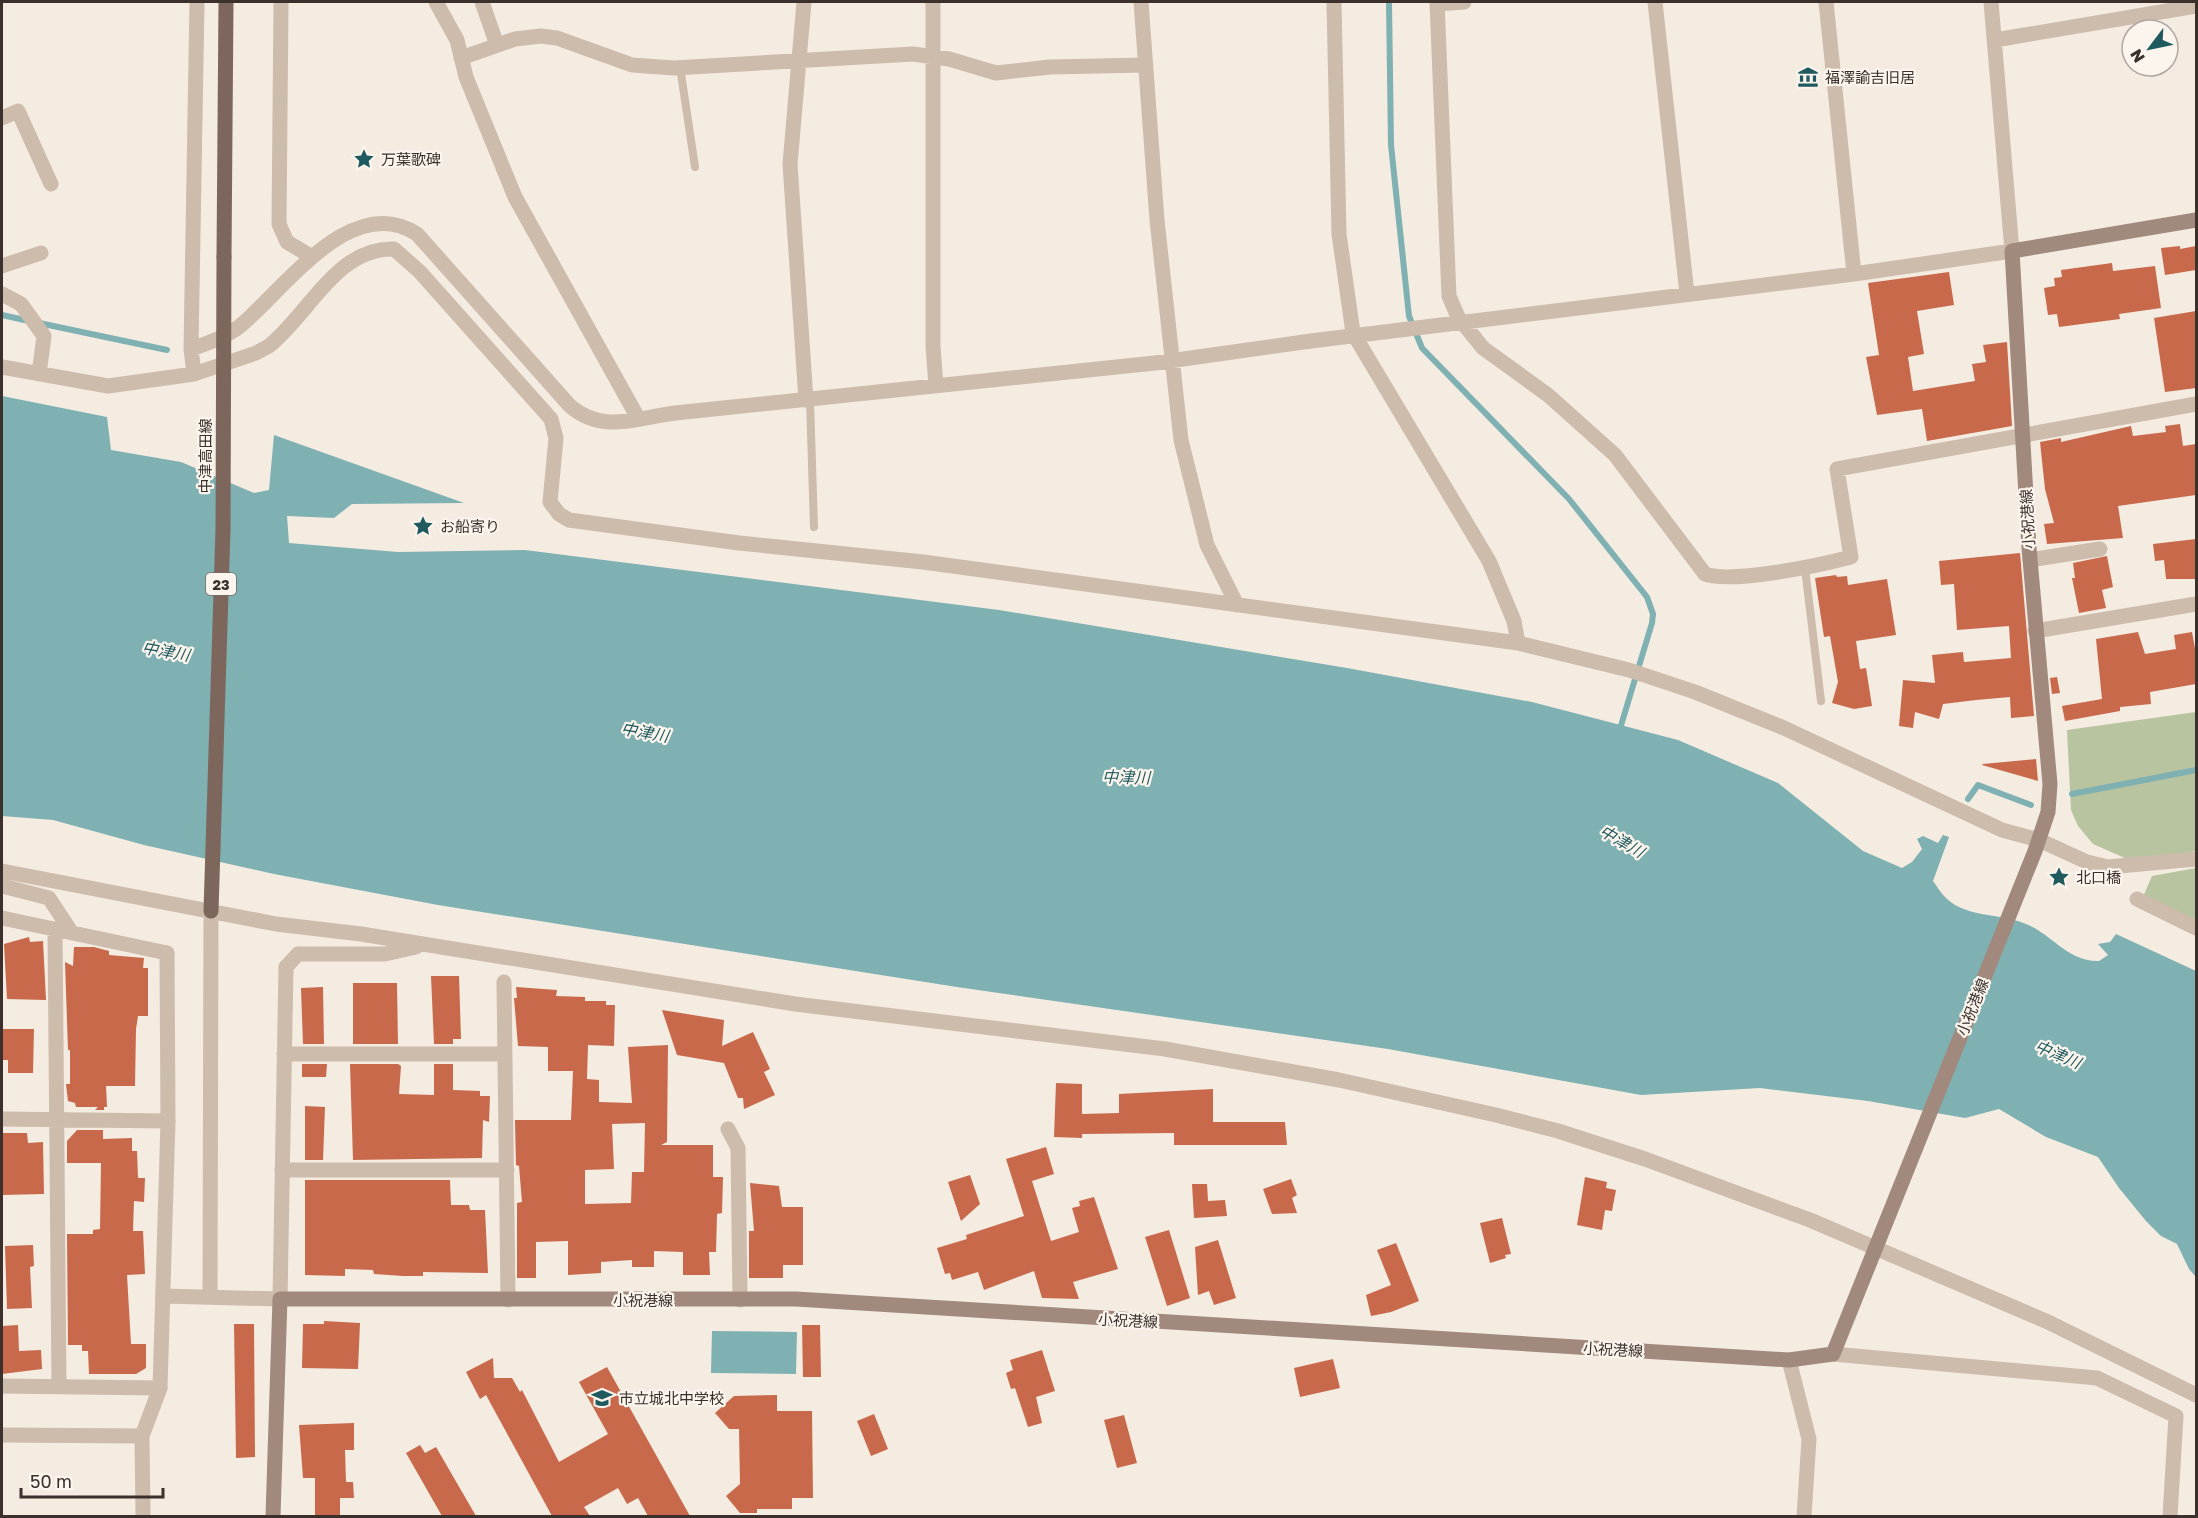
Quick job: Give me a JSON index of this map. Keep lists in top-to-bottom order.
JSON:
{
  "streets": {
    "main road": ["中津高田線", "小祝港線", "23"]
  },
  "water": ["中津川"],
  "places": {
    "museum": ["福澤諭吉旧居"],
    "place": ["万葉歌碑", "お船寄り", "北口橋"],
    "school or university": ["市立城北中学校"]
  },
  "scale_bar": "50 m",
  "north": "bottom left"
}
